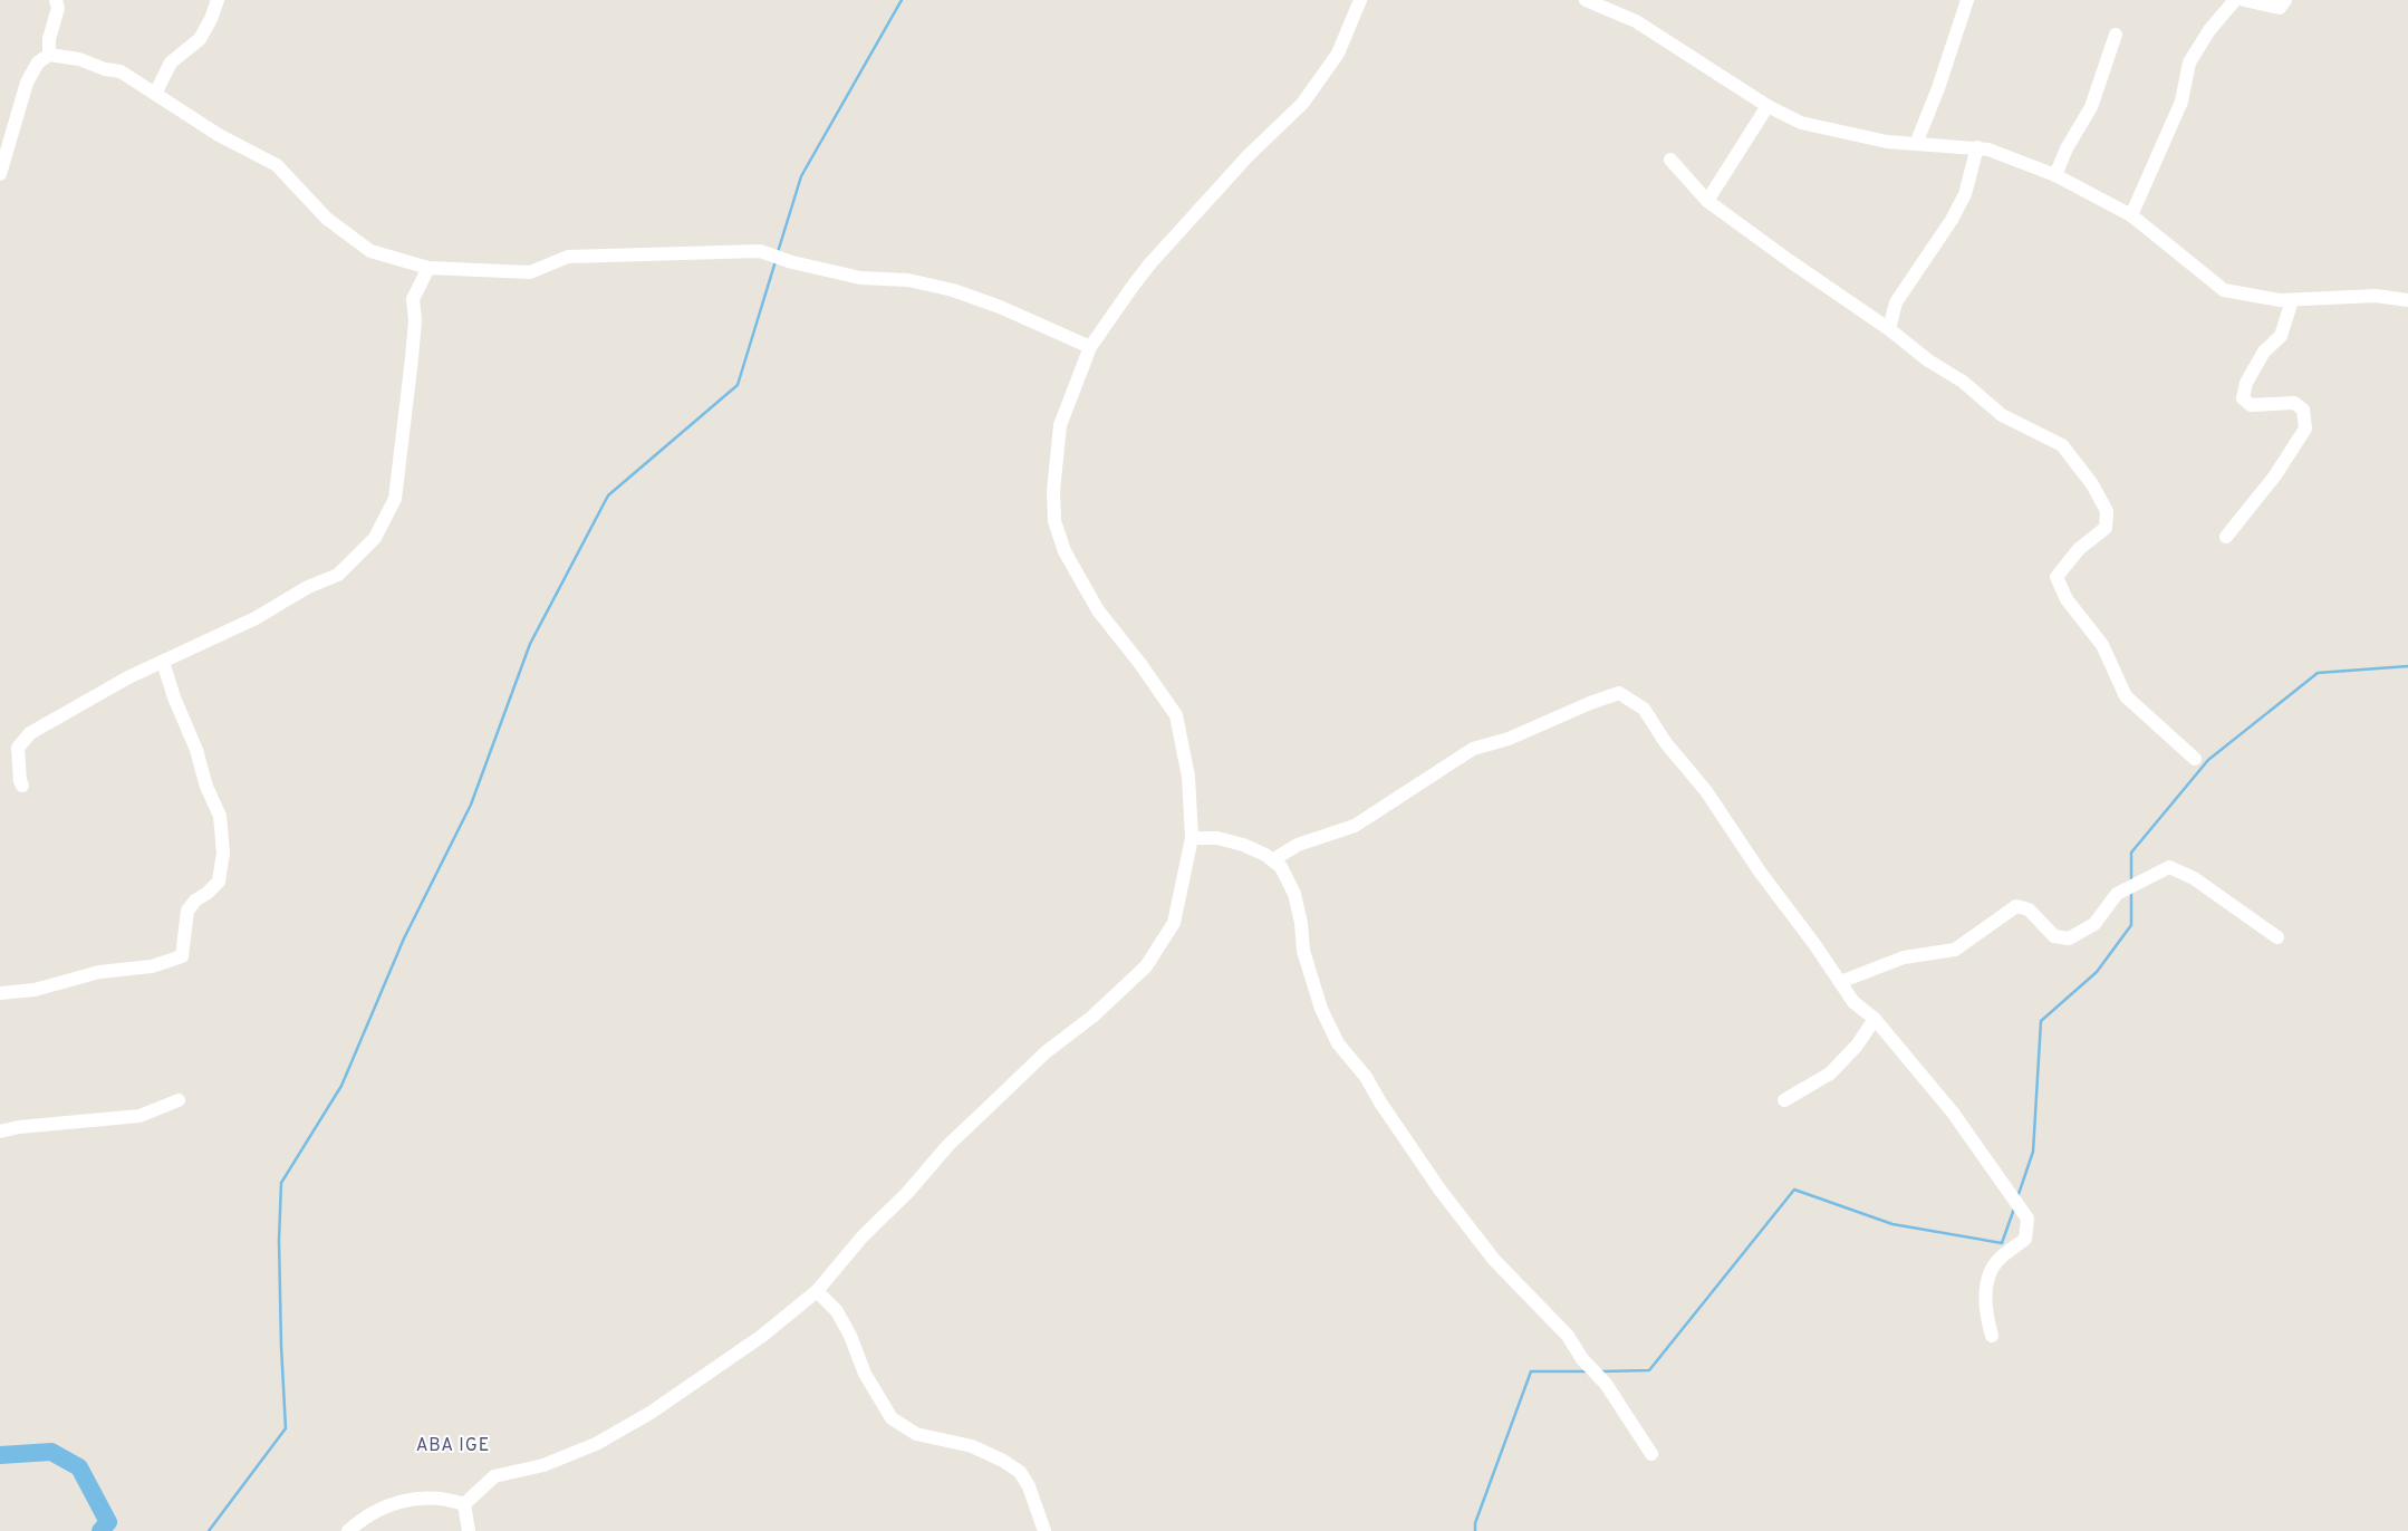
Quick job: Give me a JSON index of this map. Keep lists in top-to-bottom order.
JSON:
{
  "districts": ["ABA IGE"]
}
